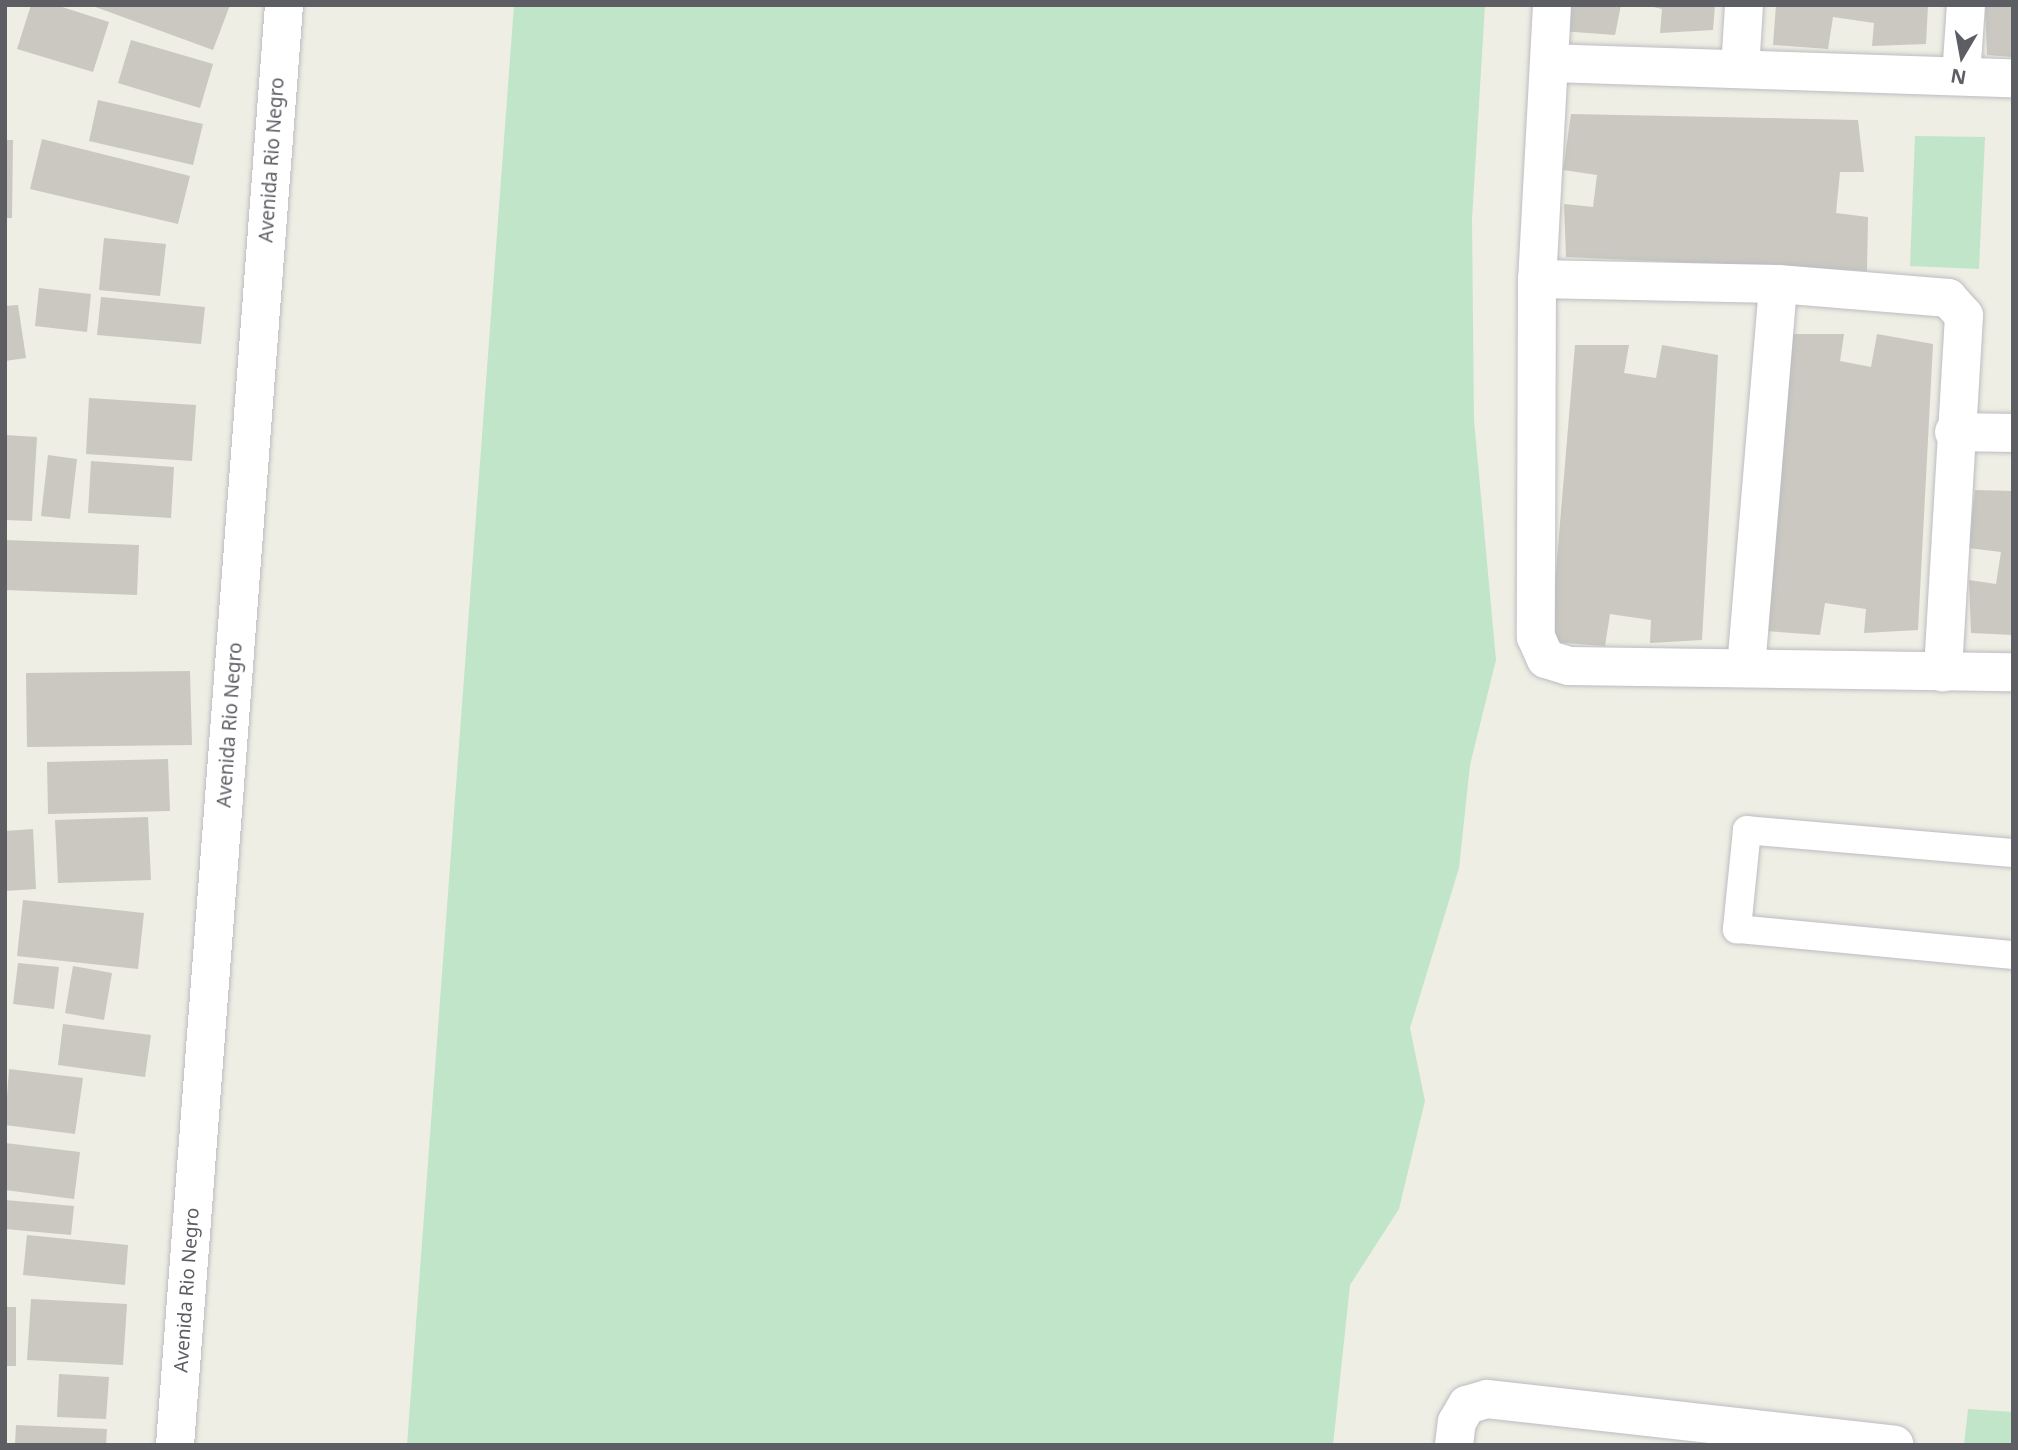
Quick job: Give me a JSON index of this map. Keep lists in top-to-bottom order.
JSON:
{
  "streets": {
    "street": ["Avenida Rio Negro"]
  },
  "north": "bottom"
}
